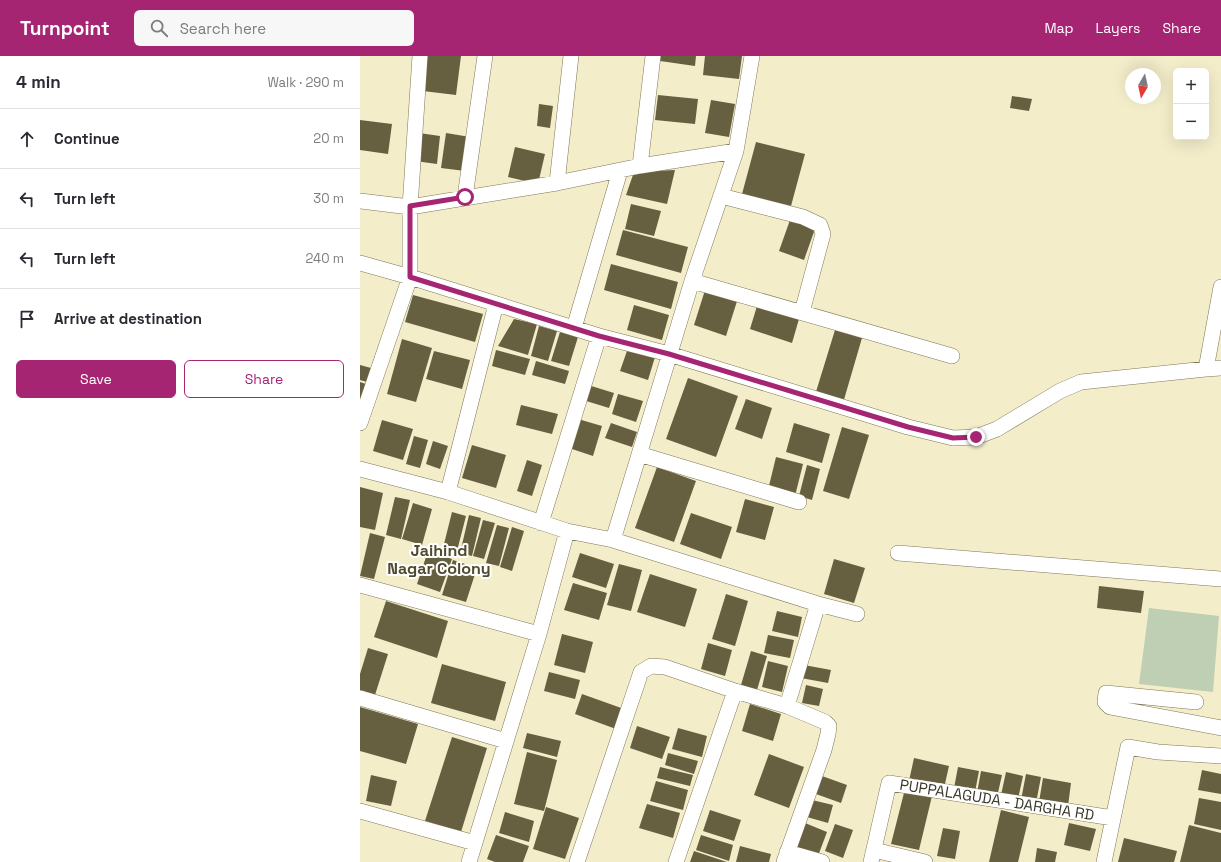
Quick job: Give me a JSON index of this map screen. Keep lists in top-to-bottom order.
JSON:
{
  "streets": {
    "street": ["PUPPALAGUDA - DARGHA RD"]
  },
  "districts": ["Jaihind Nagar Colony"],
  "north": "bottom",
  "page": {
    "header": "Turnpoint",
    "search": "Search here",
    "nav": ["Map", "Layers", "Share"],
    "heading": ["4 min", "Walk · 290 m"],
    "map_buttons": ["+", "−"],
    "list": [
      ["Continue", "20 m"],
      ["Turn left", "30 m"],
      ["Turn left", "240 m"],
      "Arrive at destination"
    ],
    "buttons": ["Save", "Share"]
  }
}
